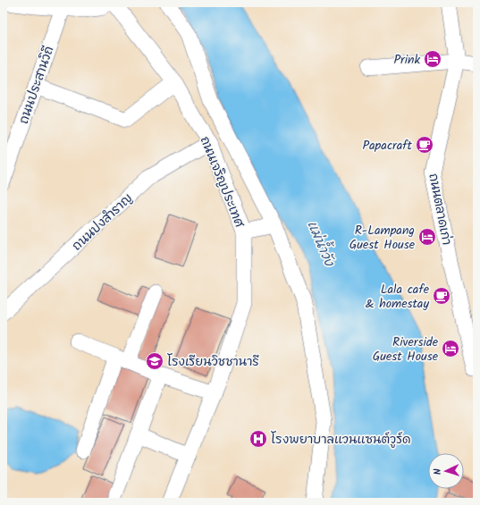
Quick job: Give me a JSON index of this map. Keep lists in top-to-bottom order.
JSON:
{
  "streets": {
    "street": [
      "ถนนประสานวิถี",
      "ถนนเจริญประเทศ",
      "ถนนตลาดเก่า",
      "ถนนปงสำราญ"
    ]
  },
  "crossings": [
    ["ถนนเจริญประเทศ", "ถนนปงสำราญ"]
  ],
  "water": ["แม่น้ำวัง"],
  "places": {
    "hotel": ["Prink", "R-Lampang Guest House", "Riverside Guest House"],
    "cafe": ["Papacraft", "Lala cafe & homestay"],
    "school or university": ["โรงเรียนวิชชานารี"],
    "hospital": ["โรงพยาบาลแวนแซนต์วูร์ด"]
  },
  "north": "left"
}
